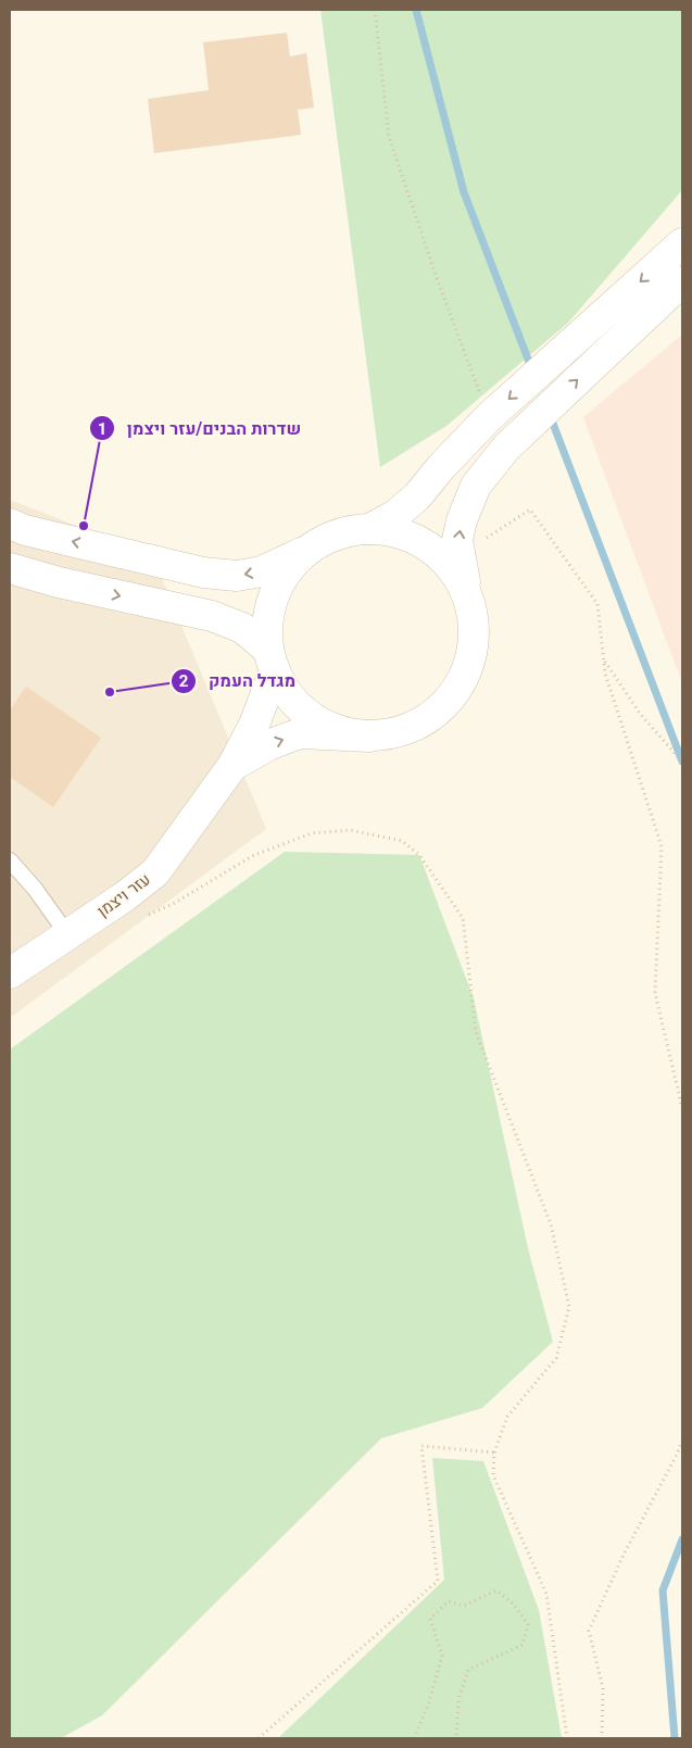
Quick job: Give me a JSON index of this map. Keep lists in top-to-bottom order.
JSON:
{
  "streets": {
    "main road": ["עזר ויצמן"]
  },
  "places": ["שדרות הבנים/עזר ויצמן", "מגדל העמק"]
}
